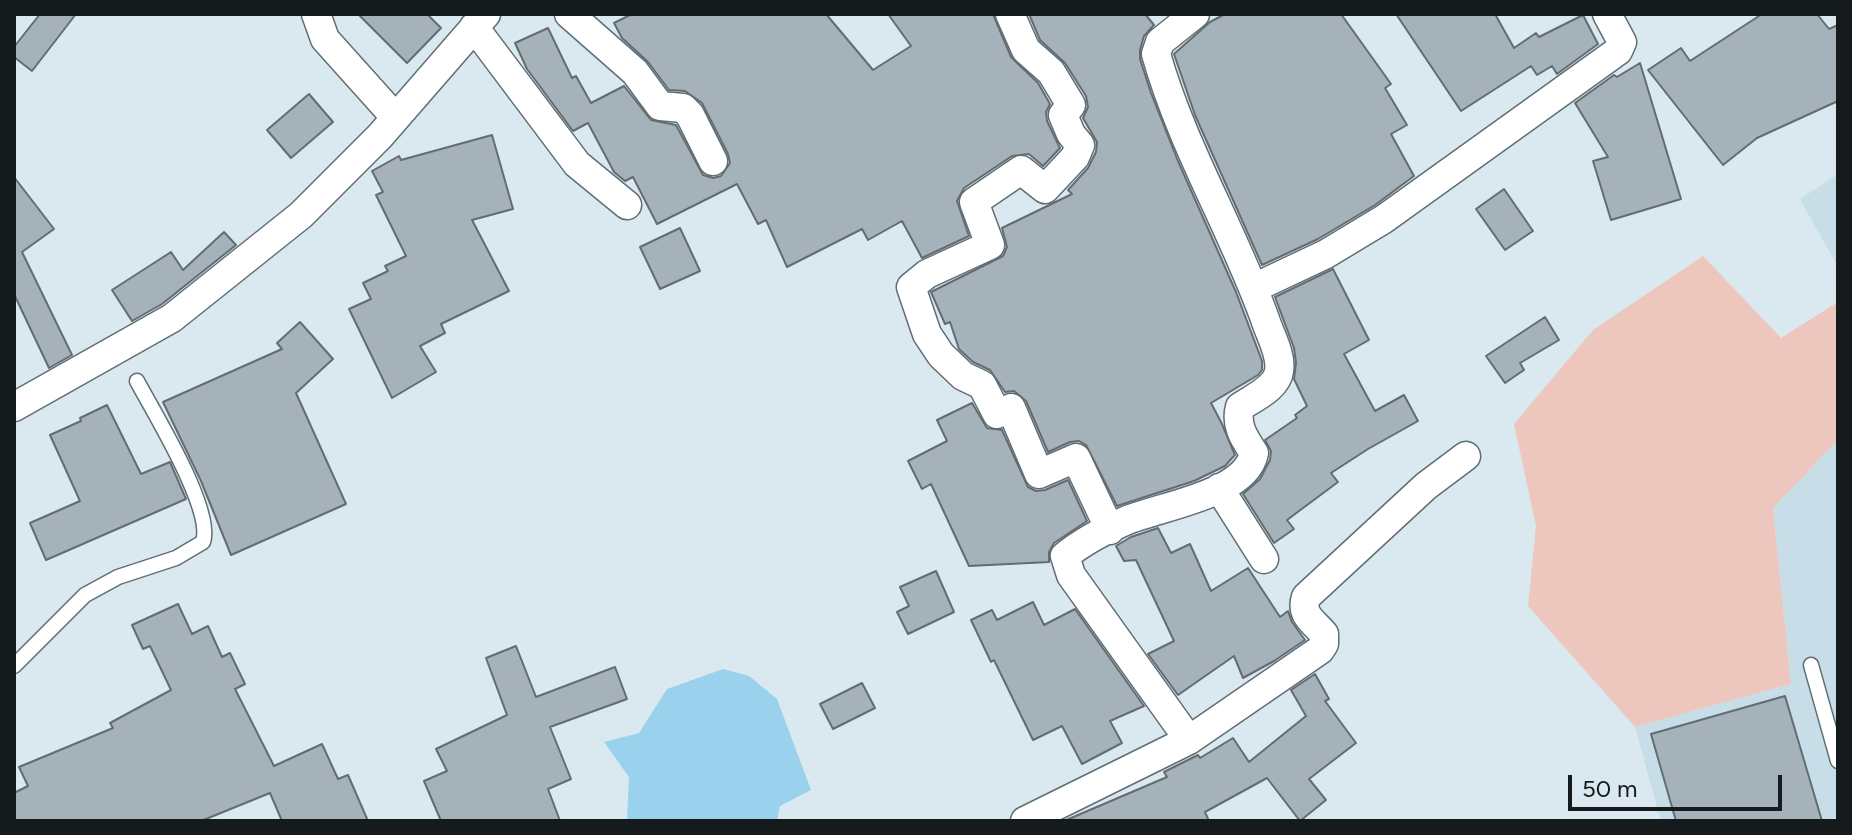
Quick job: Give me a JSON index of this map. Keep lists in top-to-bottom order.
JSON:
{
  "scale_bar": "50 m"
}
